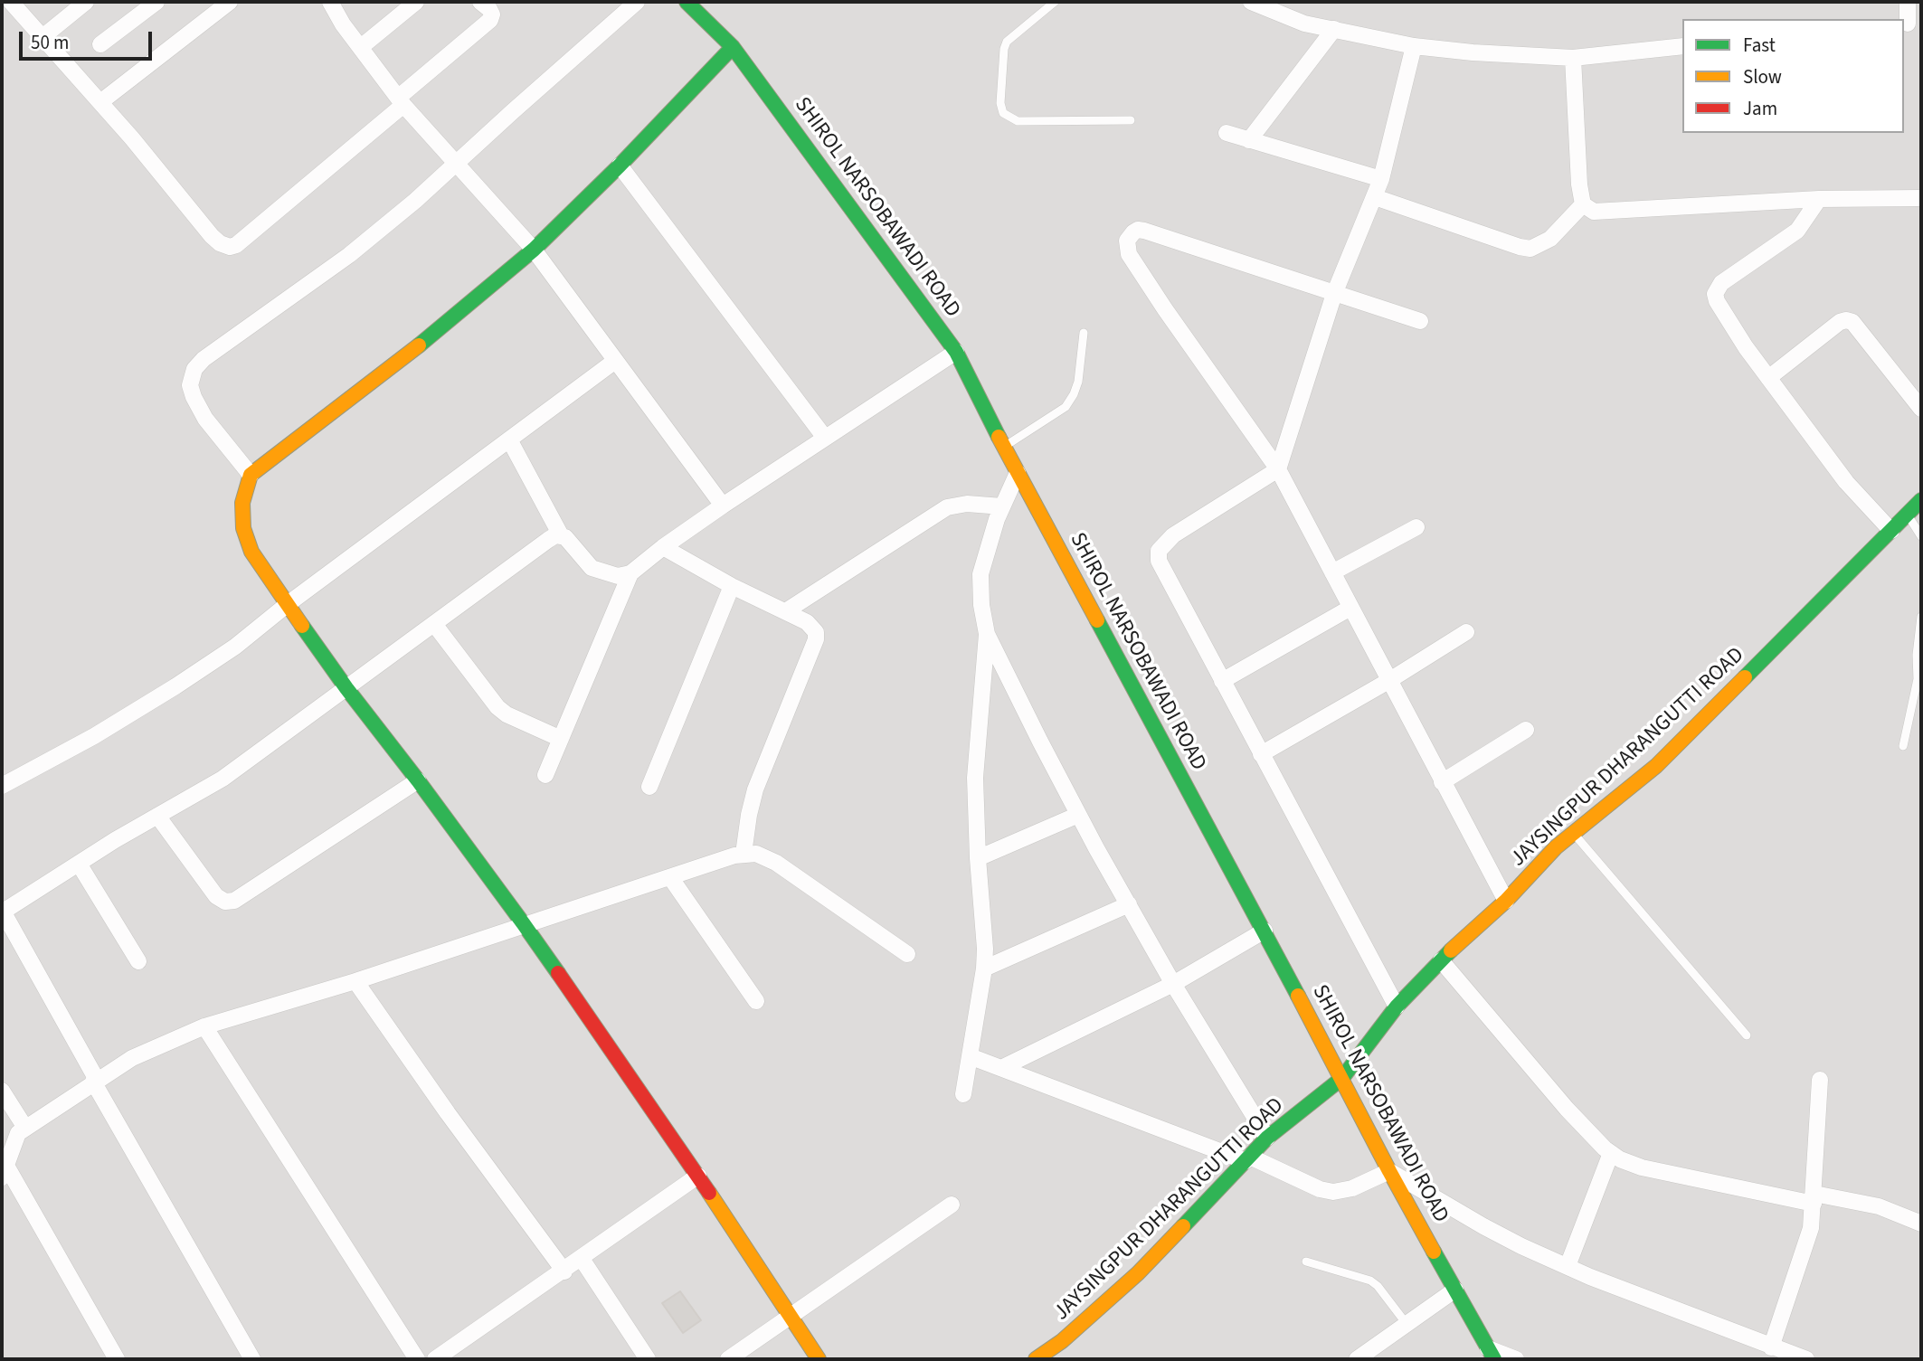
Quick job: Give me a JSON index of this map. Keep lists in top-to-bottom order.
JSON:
{
  "streets": {
    "street": ["SHIROL NARSOBAWADI ROAD", "JAYSINGPUR DHARANGUTTI ROAD"]
  },
  "crossings": [
    ["SHIROL NARSOBAWADI ROAD", "JAYSINGPUR DHARANGUTTI ROAD"]
  ],
  "legend": ["Fast", "Slow", "Jam"],
  "scale_bar": "50 m"
}
